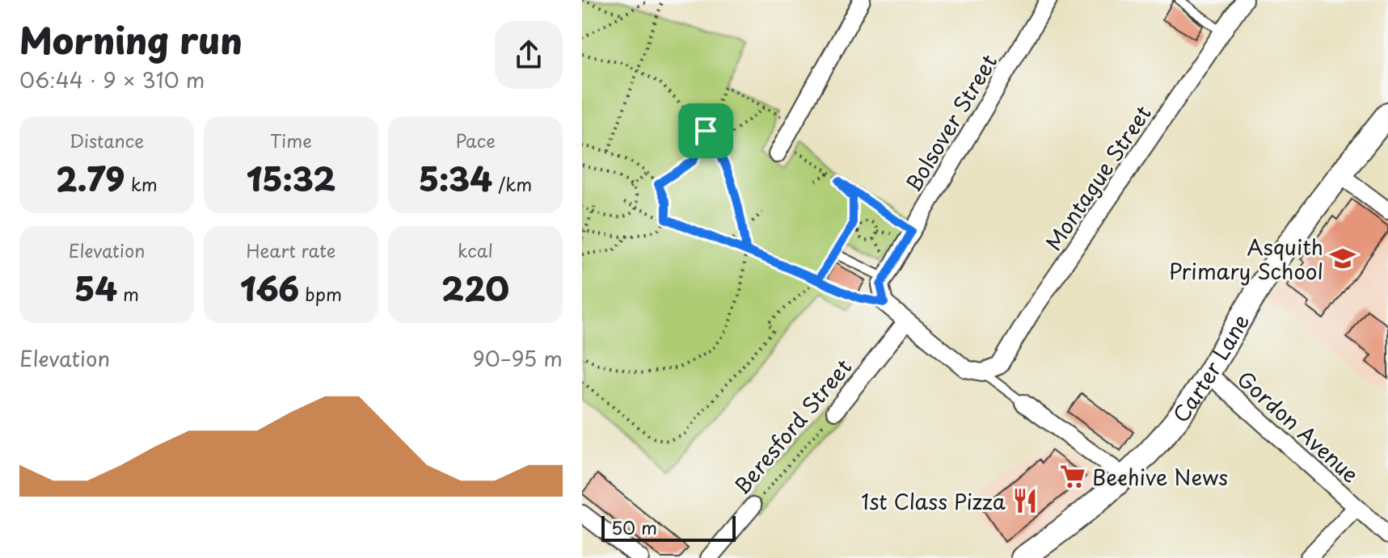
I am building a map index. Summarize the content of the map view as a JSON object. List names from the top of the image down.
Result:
{
  "streets": {
    "main road": ["Carter Lane"],
    "street": [
      "Bolsover Street",
      "Montague Street",
      "Beresford Street",
      "Gordon Avenue"
    ]
  },
  "crossings": [
    ["Carter Lane", "Gordon Avenue"]
  ],
  "places": {
    "school or university": ["Asquith Primary School"],
    "supermarket": ["Beehive News"],
    "restaurant": ["1st Class Pizza"]
  },
  "scale_bar": "50 m",
  "page": {
    "heading": ["Morning run", "06:44 · 9 × 310 m"],
    "stats": [
      ["Distance", "2.79 km"],
      ["Time", "15:32"],
      ["Pace", "5:34 /km"],
      ["Elevation", "54 m"],
      ["Heart rate", "166 bpm"],
      ["kcal", "220"]
    ],
    "chart": ["Elevation", "90–95 m"],
    "scale": "50 m"
  }
}
